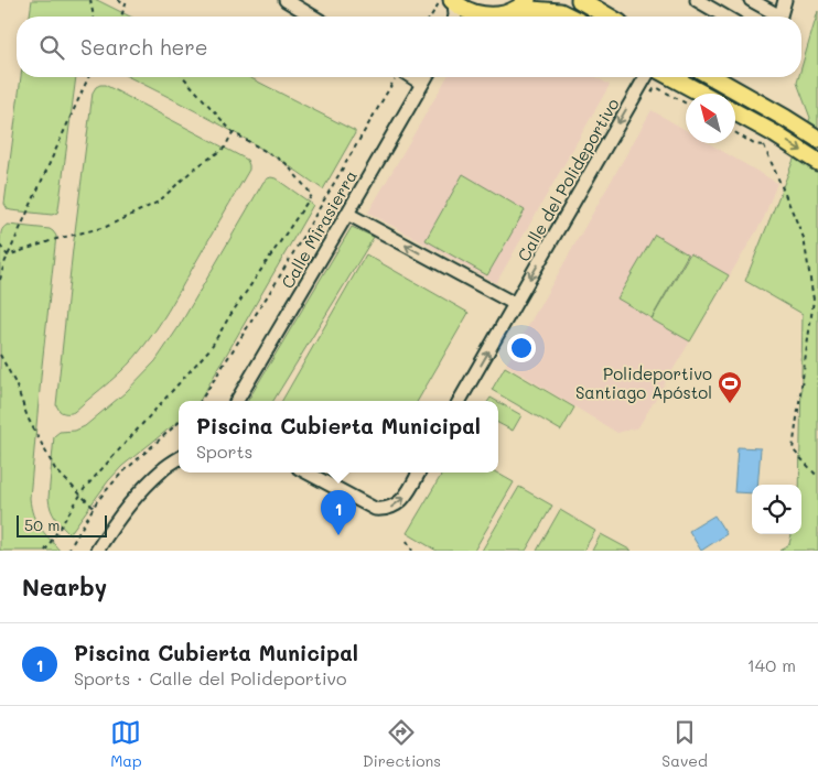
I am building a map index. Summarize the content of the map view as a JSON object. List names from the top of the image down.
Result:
{
  "streets": {
    "street": ["Calle del Polideportivo", "Calle Mirasierra"]
  },
  "places": {
    "sports": ["Polideportivo Santiago Apóstol"]
  },
  "scale_bar": "50 m",
  "north": "top left",
  "page": {
    "search": "Search here",
    "popup": ["Piscina Cubierta Municipal", "Sports"],
    "pins": "1",
    "scale": "50 m",
    "heading": "Nearby",
    "list": [
      {
        "mark": "1",
        "name": "Piscina Cubierta Municipal",
        "note": "Sports · Calle del Polideportivo",
        "value": "140 m"
      }
    ],
    "nav": ["Map", "Directions", "Saved"]
  }
}
